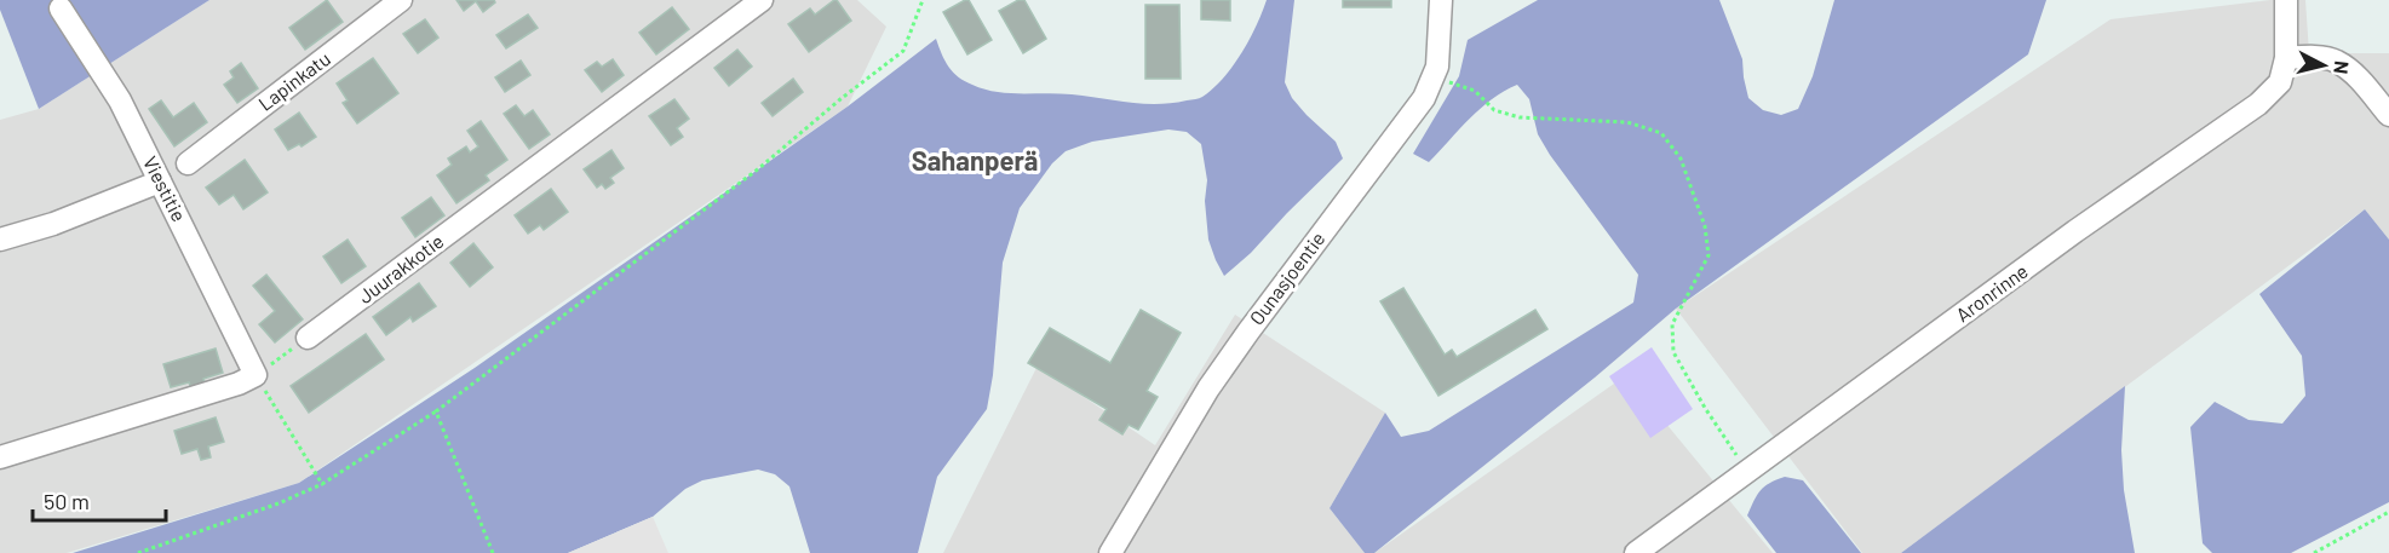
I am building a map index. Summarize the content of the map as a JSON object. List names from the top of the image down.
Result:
{
  "streets": {
    "street": [
      "Lapinkatu",
      "Viestitie",
      "Juurakkotie",
      "Ounasjoentie",
      "Aronrinne"
    ]
  },
  "districts": ["Sahanperä"],
  "scale_bar": "50 m",
  "north": "right"
}
